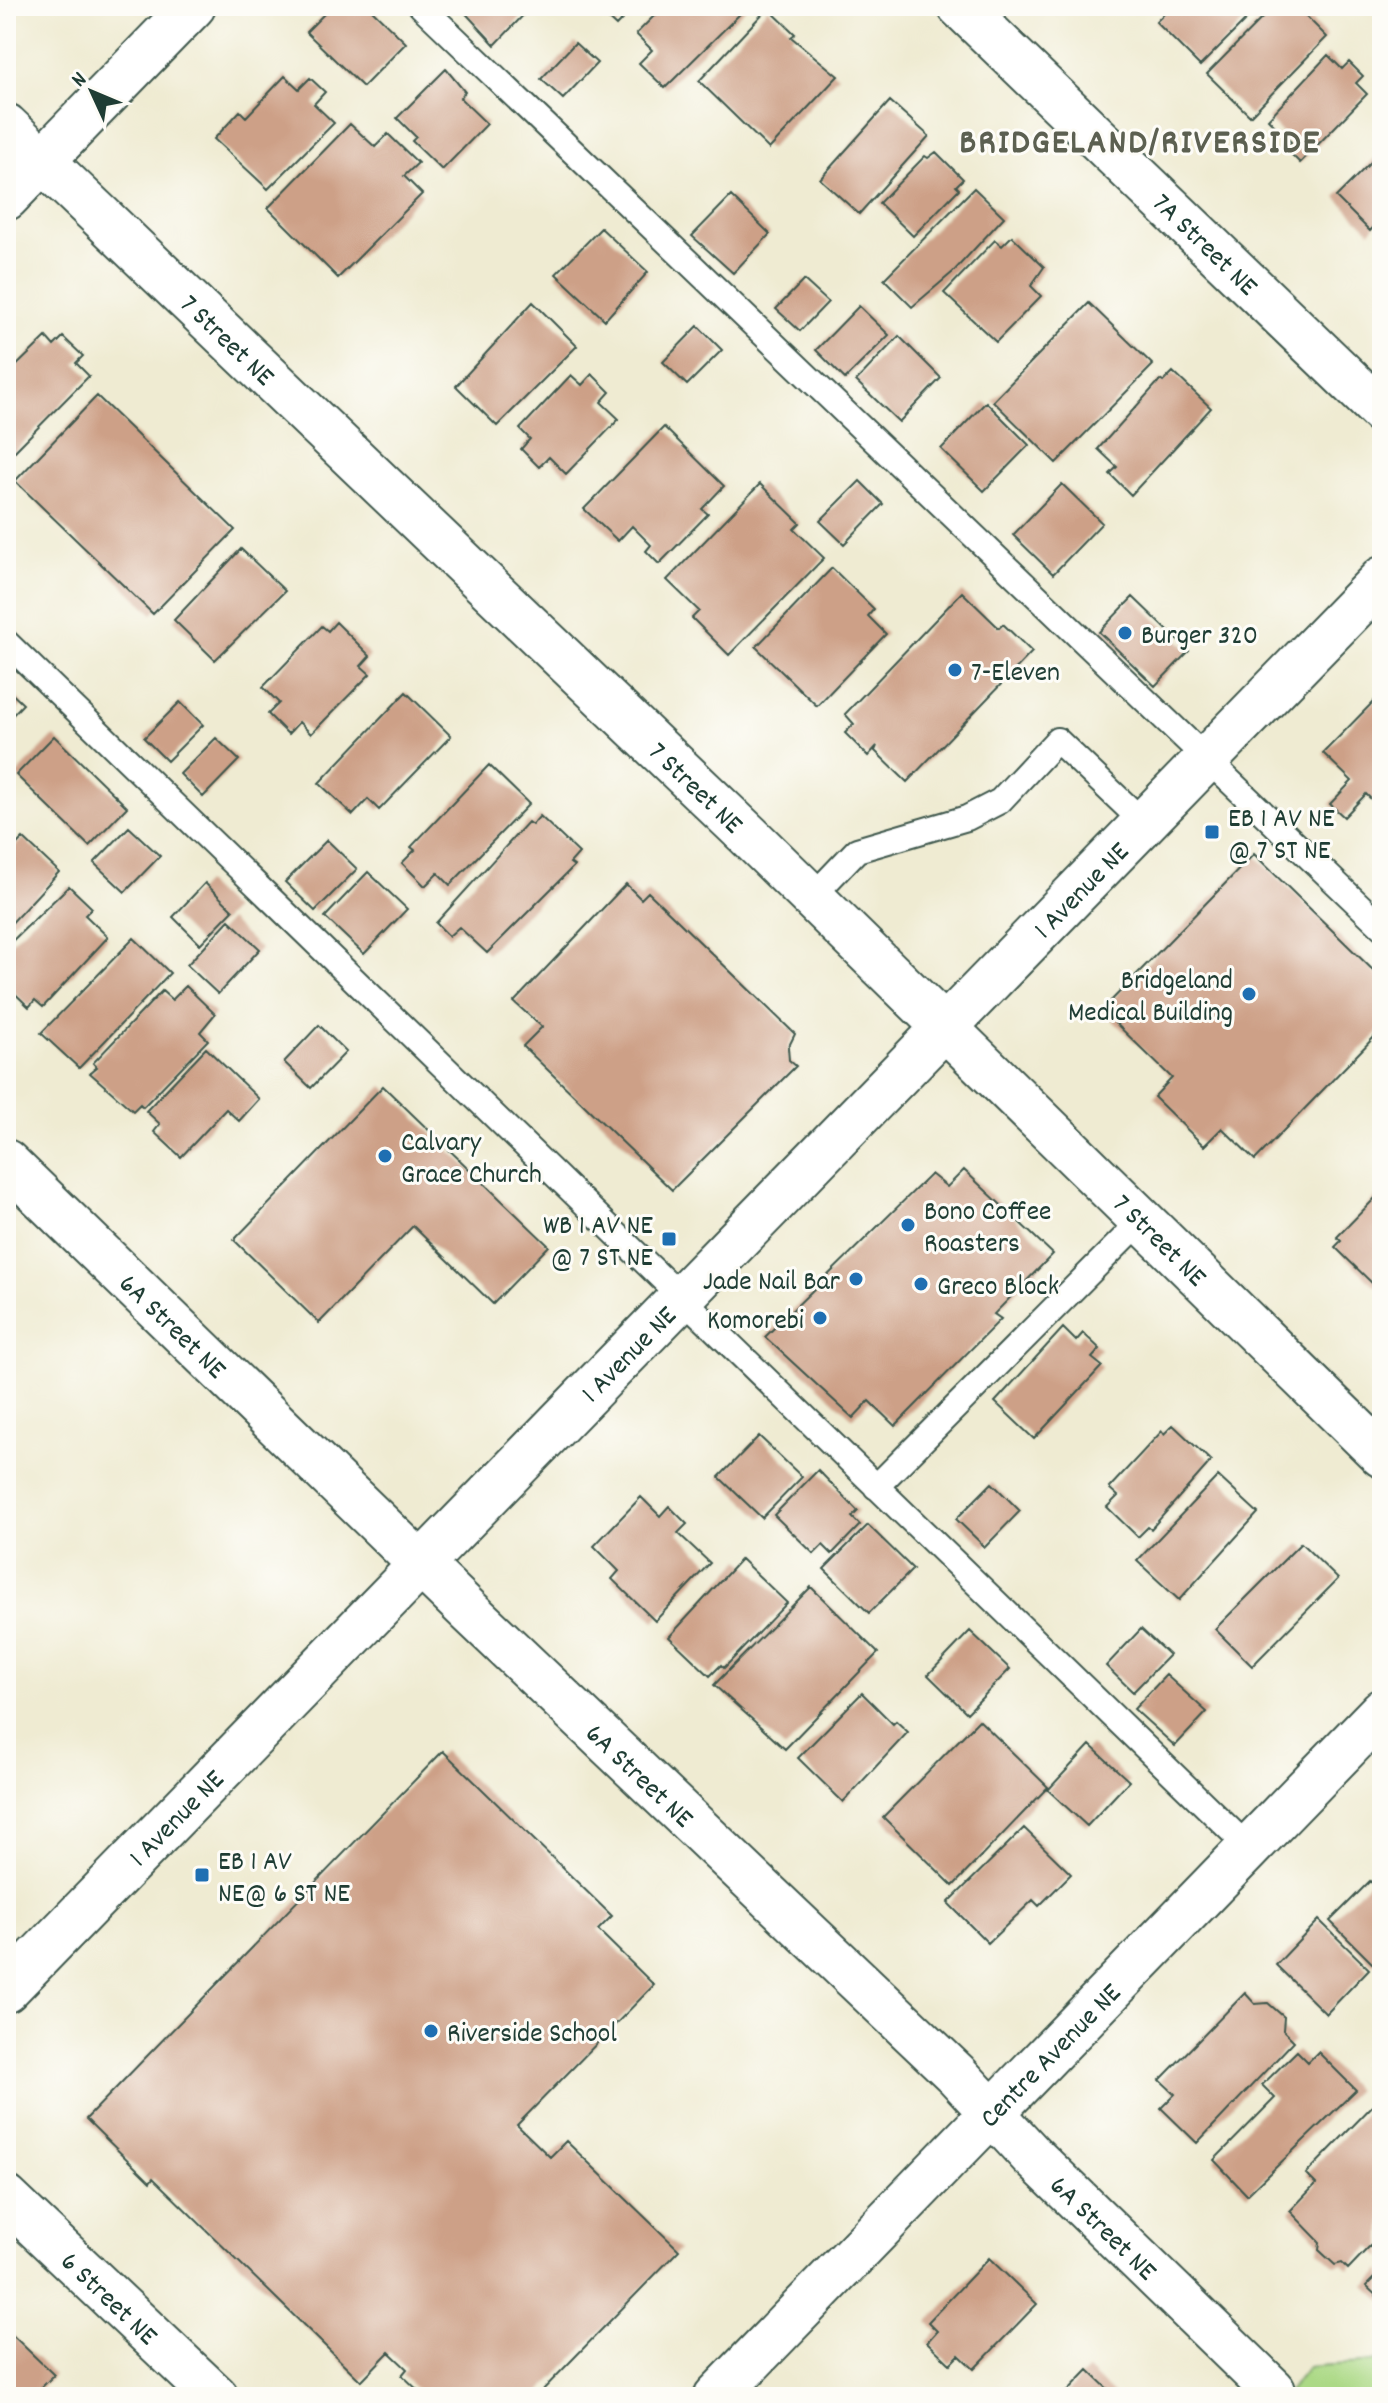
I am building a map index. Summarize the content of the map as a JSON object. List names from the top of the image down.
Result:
{
  "streets": {
    "street": [
      "7A Street NE",
      "7 Street NE",
      "1 Avenue NE",
      "6A Street NE",
      "Centre Avenue NE",
      "6 Street NE"
    ]
  },
  "crossings": [
    ["7 Street NE", "1 Avenue NE"],
    ["1 Avenue NE", "6A Street NE"],
    ["6A Street NE", "Centre Avenue NE"]
  ],
  "districts": ["BRIDGELAND/RIVERSIDE"],
  "places": {
    "other": [
      "Burger 320",
      "7-Eleven",
      "Bridgeland Medical Building",
      "Calvary Grace Church",
      "Bono Coffee Roasters",
      "Jade Nail Bar",
      "Greco Block",
      "Komorebi",
      "Riverside School"
    ],
    "transit": ["EB 1 AV NE @ 7 ST NE", "WB 1 AV NE @ 7 ST NE", "EB 1 AV NE@ 6 ST NE"]
  },
  "north": "top left"
}
